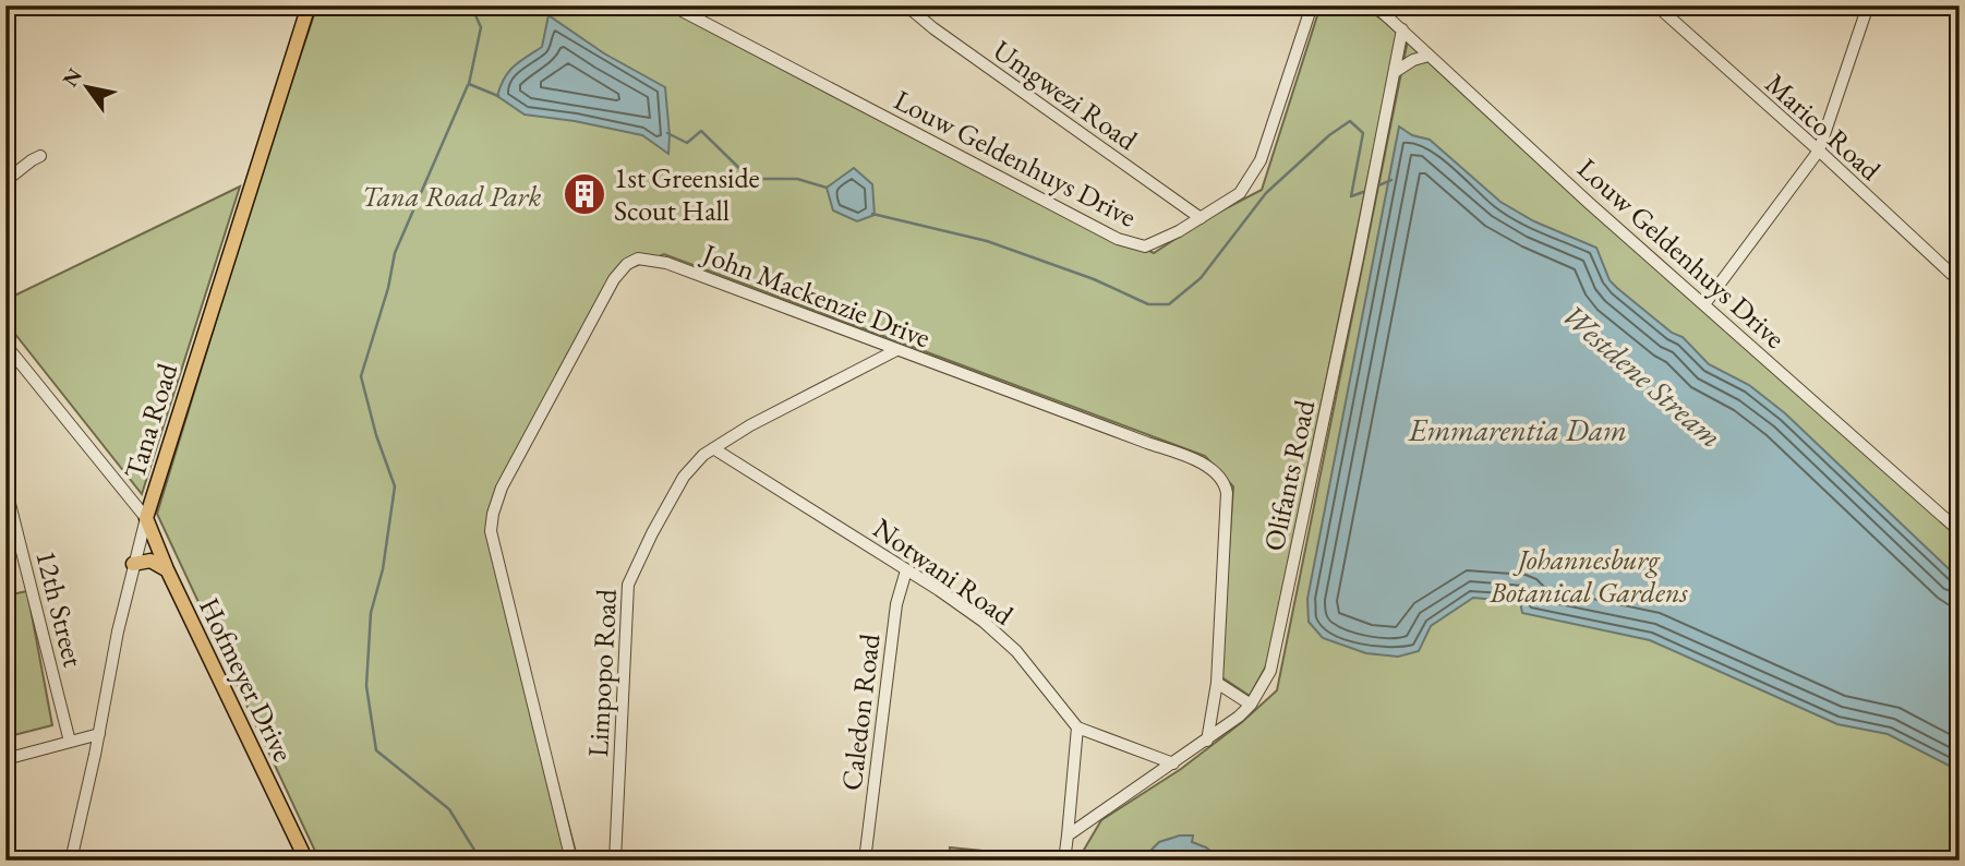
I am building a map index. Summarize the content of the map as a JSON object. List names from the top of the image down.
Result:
{
  "streets": {
    "main road": ["Tana Road", "Hofmeyer Drive"],
    "street": [
      "Umgwezi Road",
      "Marico Road",
      "Louw Geldenhuys Drive",
      "John Mackenzie Drive",
      "Olifants Road",
      "Notwani Road",
      "12th Street",
      "Limpopo Road",
      "Caledon Road"
    ]
  },
  "crossings": [
    ["Umgwezi Road", "Louw Geldenhuys Drive"],
    ["Louw Geldenhuys Drive", "Olifants Road"],
    ["John Mackenzie Drive", "Olifants Road"],
    ["John Mackenzie Drive", "Limpopo Road"],
    ["Tana Road", "Hofmeyer Drive"],
    ["Olifants Road", "Notwani Road"],
    ["Notwani Road", "Limpopo Road"],
    ["Notwani Road", "Caledon Road"]
  ],
  "water": ["Westdene Stream", "Emmarentia Dam"],
  "parks": ["Tana Road Park", "Johannesburg Botanical Gardens"],
  "places": {
    "building": ["1st Greenside Scout Hall"]
  },
  "north": "top left"
}
